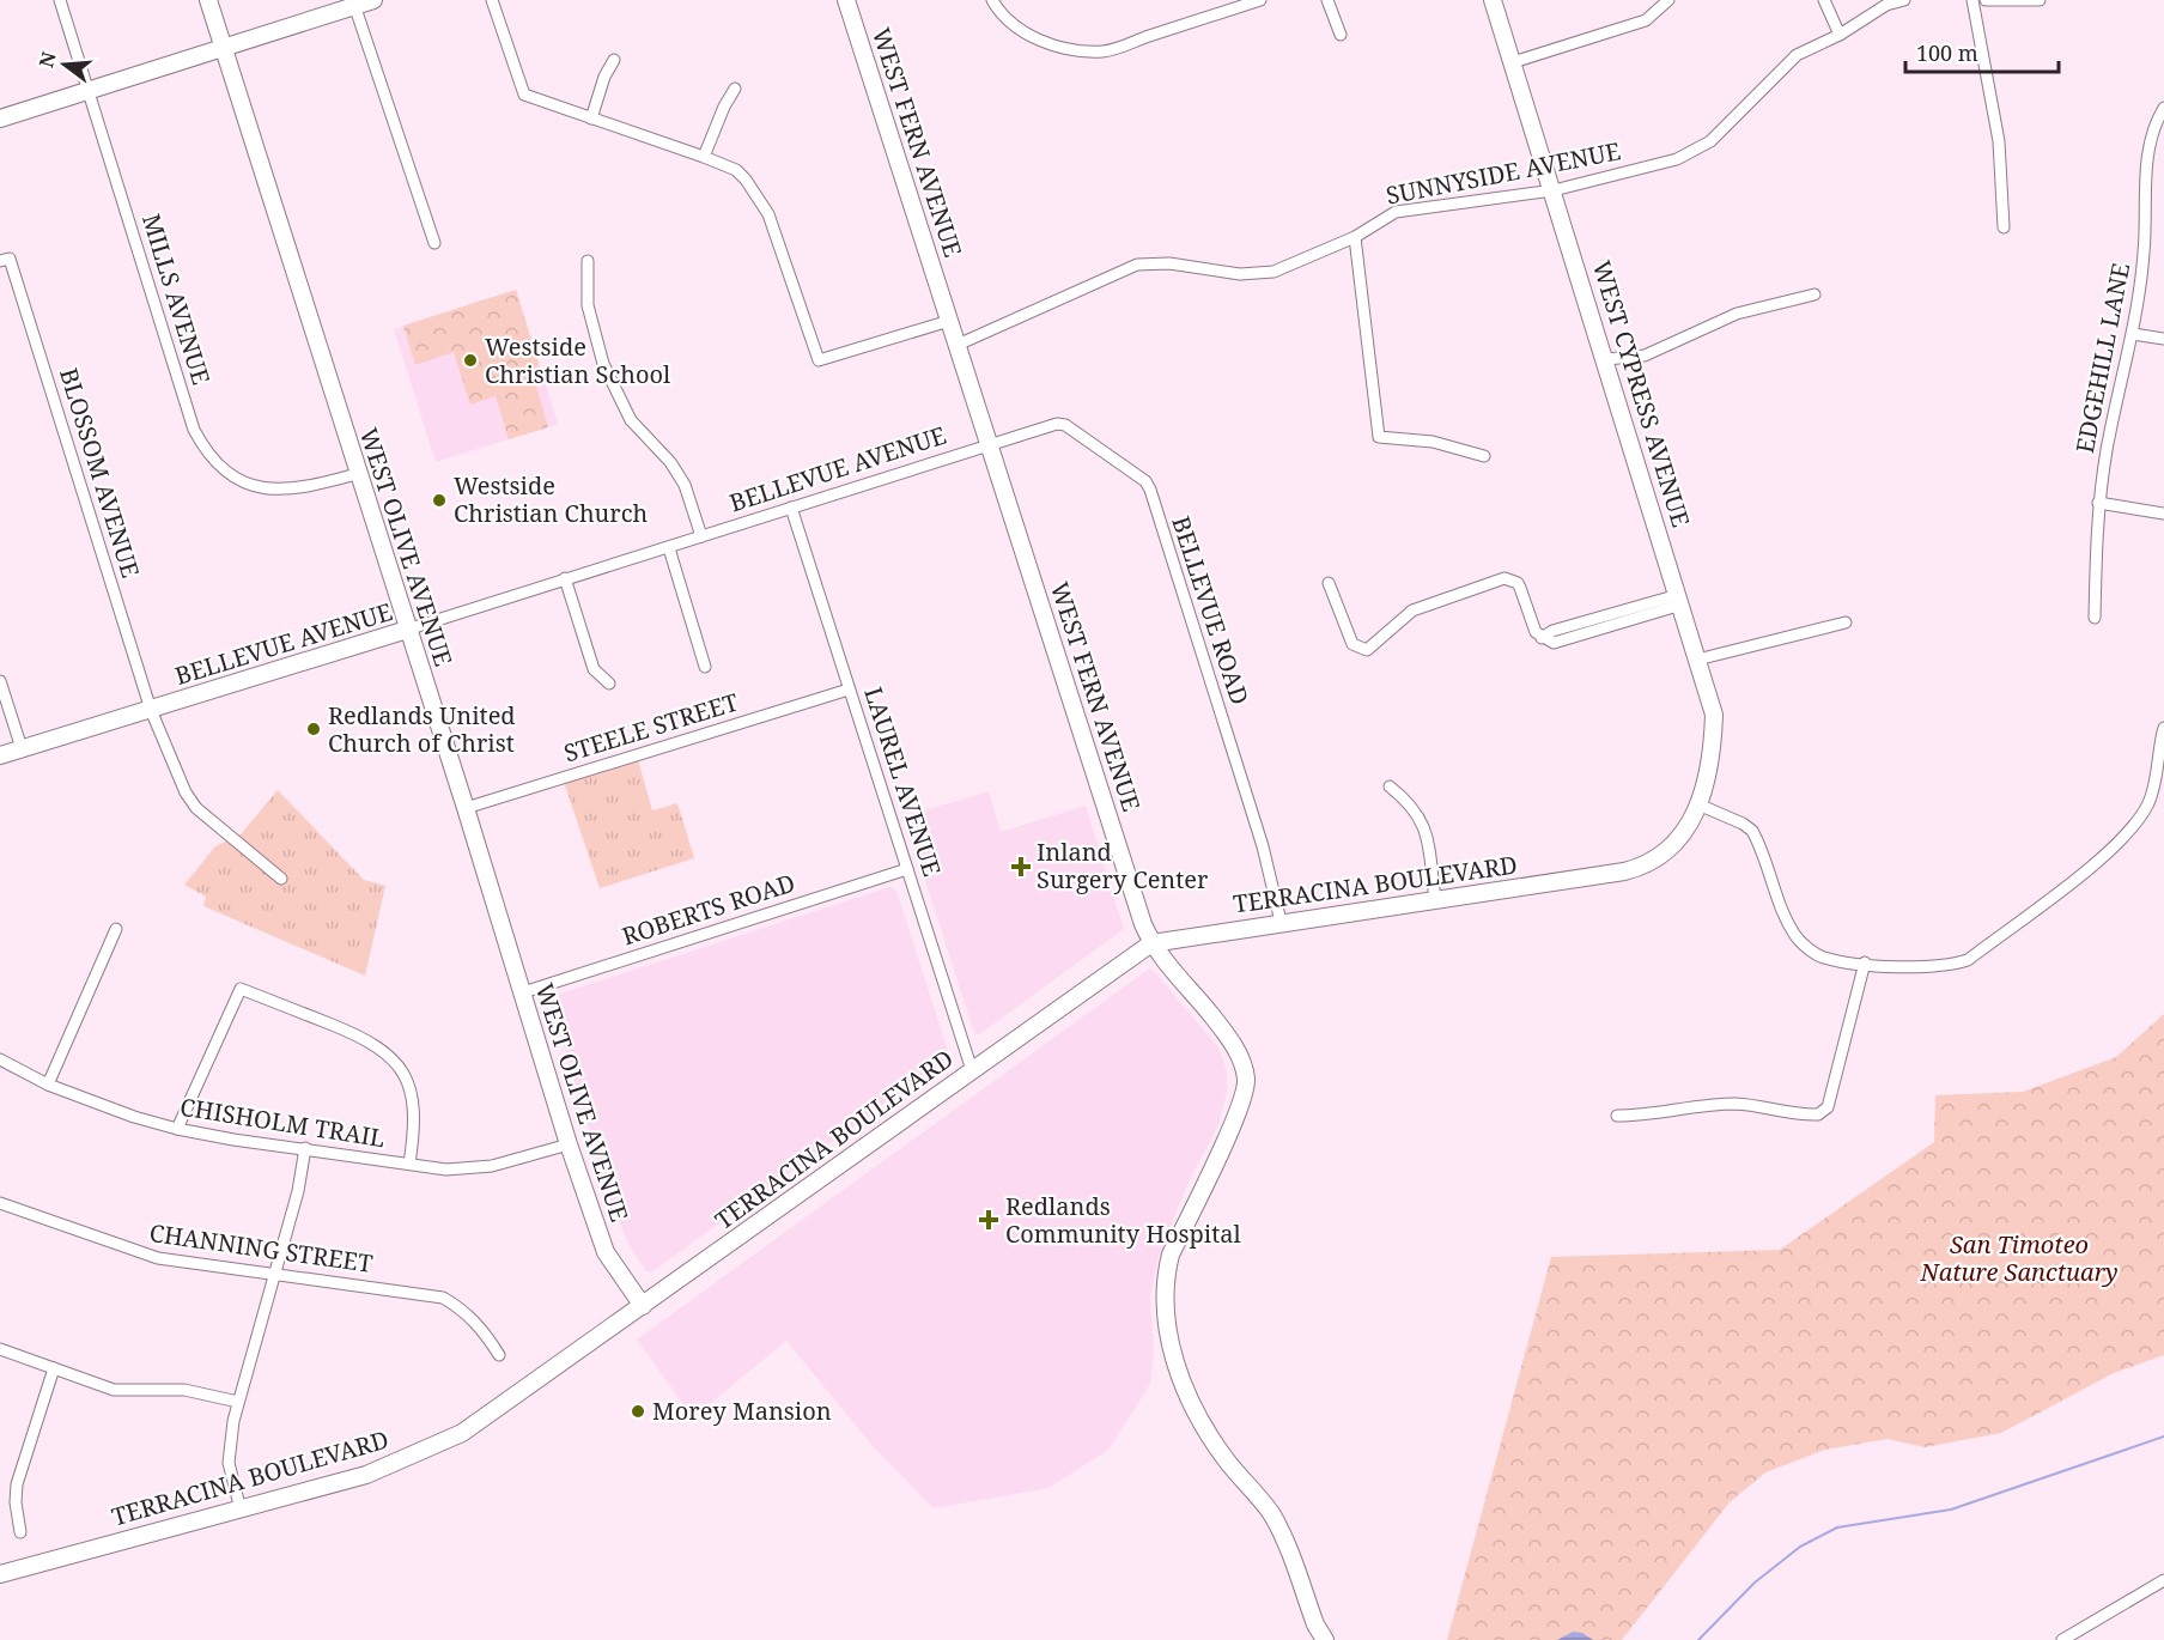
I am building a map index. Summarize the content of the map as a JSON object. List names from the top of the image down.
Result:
{
  "streets": {
    "main road": [
      "WEST FERN AVENUE",
      "WEST CYPRESS AVENUE",
      "BELLEVUE AVENUE",
      "WEST OLIVE AVENUE",
      "TERRACINA BOULEVARD"
    ],
    "street": [
      "SUNNYSIDE AVENUE",
      "MILLS AVENUE",
      "EDGEHILL LANE",
      "BLOSSOM AVENUE",
      "BELLEVUE ROAD",
      "STEELE STREET",
      "LAUREL AVENUE",
      "ROBERTS ROAD",
      "CHISHOLM TRAIL",
      "CHANNING STREET"
    ]
  },
  "crossings": [
    ["WEST FERN AVENUE", "SUNNYSIDE AVENUE"],
    ["WEST FERN AVENUE", "BELLEVUE AVENUE"],
    ["WEST FERN AVENUE", "BELLEVUE ROAD"],
    ["WEST FERN AVENUE", "TERRACINA BOULEVARD"],
    ["SUNNYSIDE AVENUE", "WEST CYPRESS AVENUE"],
    ["MILLS AVENUE", "WEST OLIVE AVENUE"],
    ["WEST CYPRESS AVENUE", "TERRACINA BOULEVARD"],
    ["BELLEVUE AVENUE", "BLOSSOM AVENUE"],
    ["BELLEVUE AVENUE", "WEST OLIVE AVENUE"],
    ["BELLEVUE AVENUE", "BELLEVUE ROAD"],
    ["BELLEVUE AVENUE", "LAUREL AVENUE"],
    ["WEST OLIVE AVENUE", "STEELE STREET"],
    ["WEST OLIVE AVENUE", "TERRACINA BOULEVARD"],
    ["WEST OLIVE AVENUE", "ROBERTS ROAD"],
    ["WEST OLIVE AVENUE", "CHISHOLM TRAIL"],
    ["BELLEVUE ROAD", "TERRACINA BOULEVARD"],
    ["STEELE STREET", "LAUREL AVENUE"],
    ["LAUREL AVENUE", "TERRACINA BOULEVARD"],
    ["LAUREL AVENUE", "ROBERTS ROAD"]
  ],
  "parks": ["San Timoteo Nature Sanctuary"],
  "places": {
    "other": [
      "Westside Christian School",
      "Westside Christian Church",
      "Redlands United Church of Christ",
      "Morey Mansion"
    ],
    "health": ["Inland Surgery Center", "Redlands Community Hospital"]
  },
  "scale_bar": "100 m",
  "north": "left"
}
